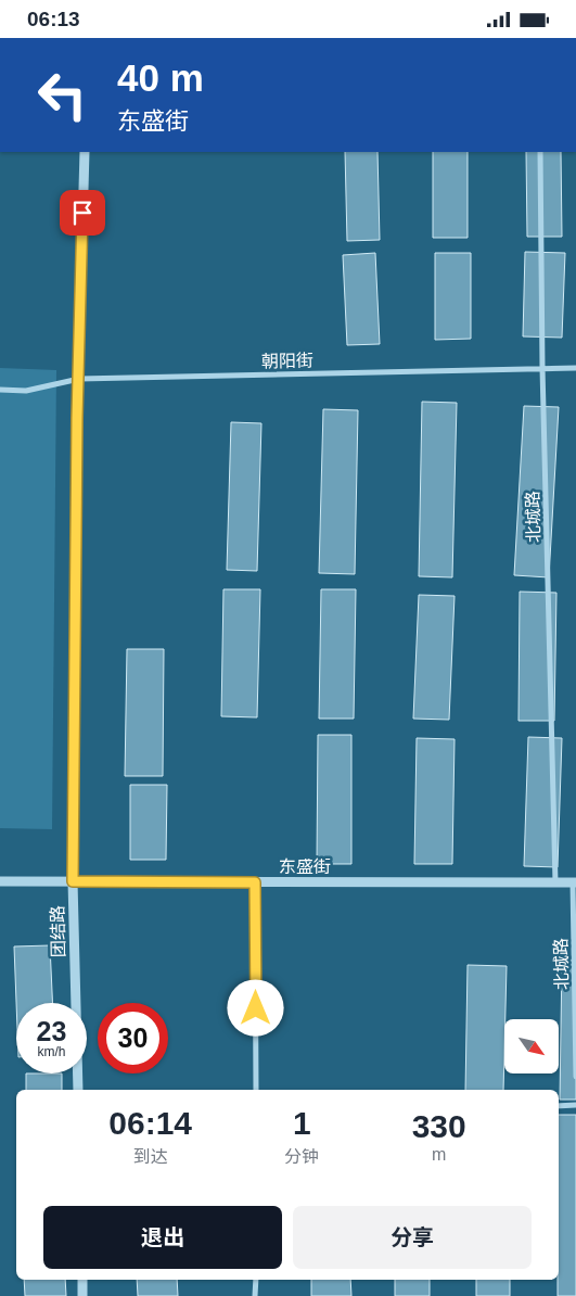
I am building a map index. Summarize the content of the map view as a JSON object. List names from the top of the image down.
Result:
{
  "streets": {
    "street": [
      "朝阳街",
      "北城路",
      "东盛街",
      "团结路"
    ]
  },
  "crossings": [
    ["朝阳街", "北城路"],
    ["朝阳街", "团结路"],
    ["北城路", "东盛街"],
    ["东盛街", "团结路"]
  ],
  "north": "bottom right",
  "page": {
    "status": "06:13",
    "turn": ["40 m", "东盛街"],
    "speed": "23 km/h",
    "limit": "30",
    "eta": [
      "06:14",
      "到达",
      "1",
      "分钟",
      "330",
      "m"
    ],
    "buttons": ["退出", "分享"]
  }
}
